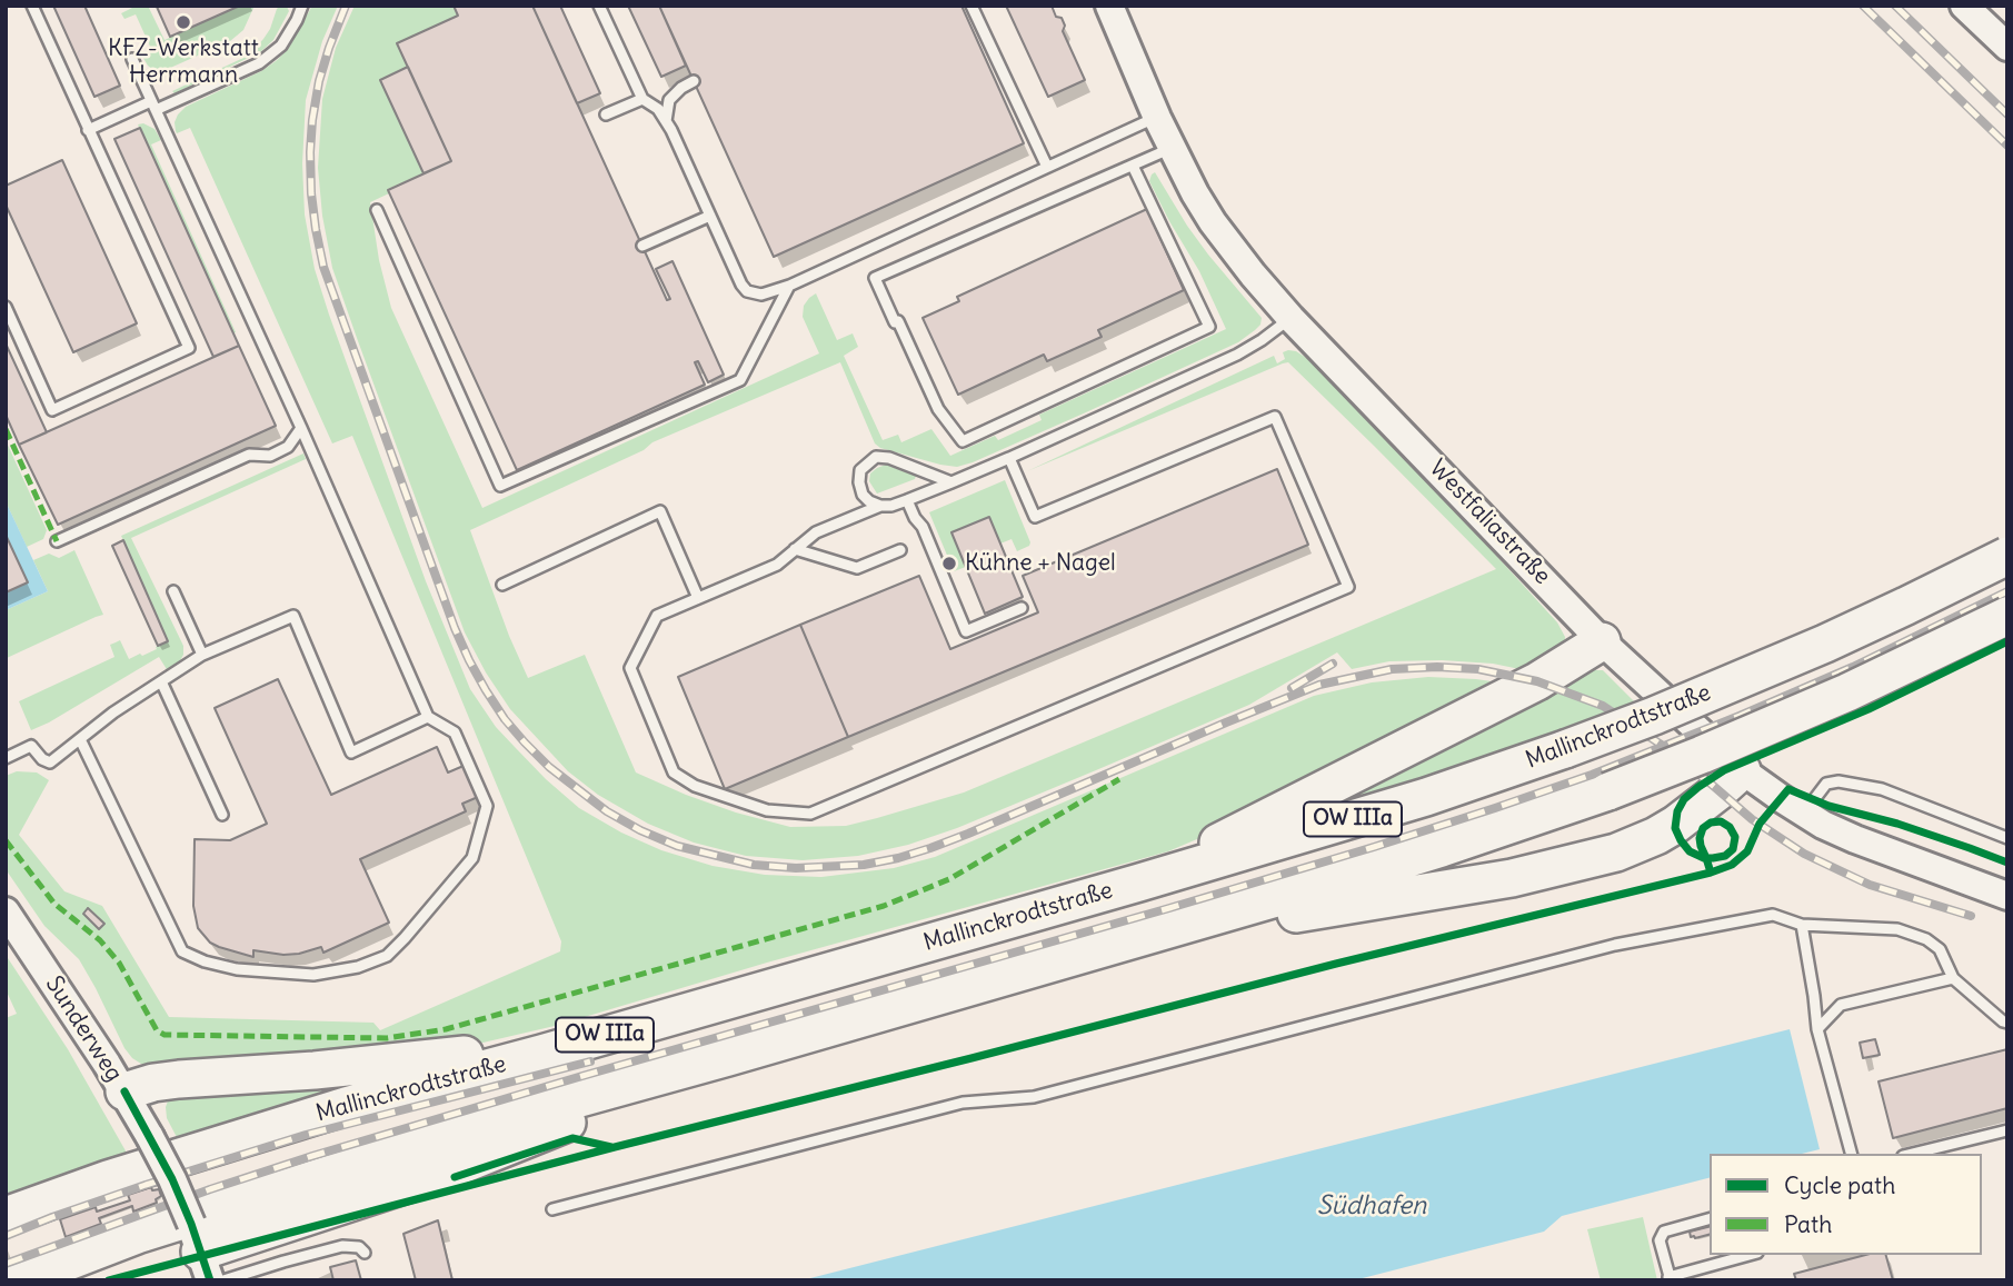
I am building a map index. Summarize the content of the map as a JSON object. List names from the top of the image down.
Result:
{
  "streets": {
    "highway": ["Mallinckrodtstraße", "OW IIIa"],
    "street": ["Westfaliastraße", "Sunderweg"]
  },
  "water": ["Südhafen"],
  "places": ["KFZ-Werkstatt Herrmann", "Kühne + Nagel"],
  "legend": ["Cycle path", "Path"]
}
